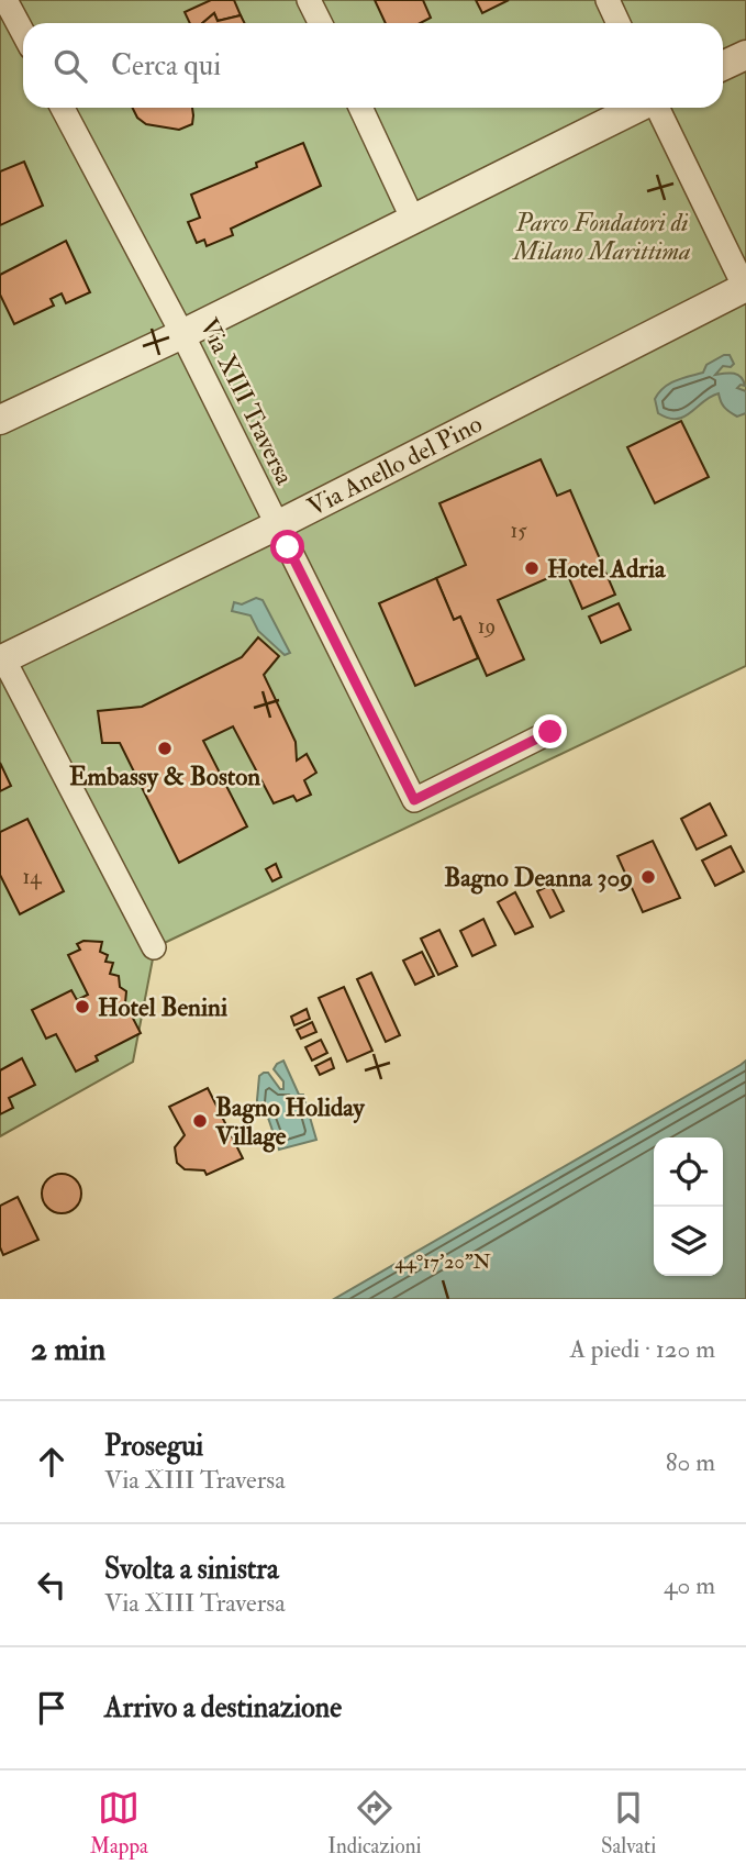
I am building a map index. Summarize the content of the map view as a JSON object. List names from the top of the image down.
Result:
{
  "streets": {
    "street": ["Via XIII Traversa", "Via Anello del Pino"]
  },
  "crossings": [
    ["Via XIII Traversa", "Via Anello del Pino"]
  ],
  "parks": ["Parco Fondatori di Milano Marittima"],
  "places": [
    "Hotel Adria",
    "Embassy & Boston",
    "Bagno Deanna 309",
    "Hotel Benini",
    "Bagno Holiday Village"
  ],
  "house_numbers": ["15", "19", "14"],
  "page": {
    "search": "Cerca qui",
    "heading": ["2 min", "A piedi · 120 m"],
    "list": [
      ["Prosegui", "Via XIII Traversa", "80 m"],
      ["Svolta a sinistra", "Via XIII Traversa", "40 m"],
      "Arrivo a destinazione"
    ],
    "nav": ["Mappa", "Indicazioni", "Salvati"]
  },
  "coordinates": ["44°17'20\"N"]
}
